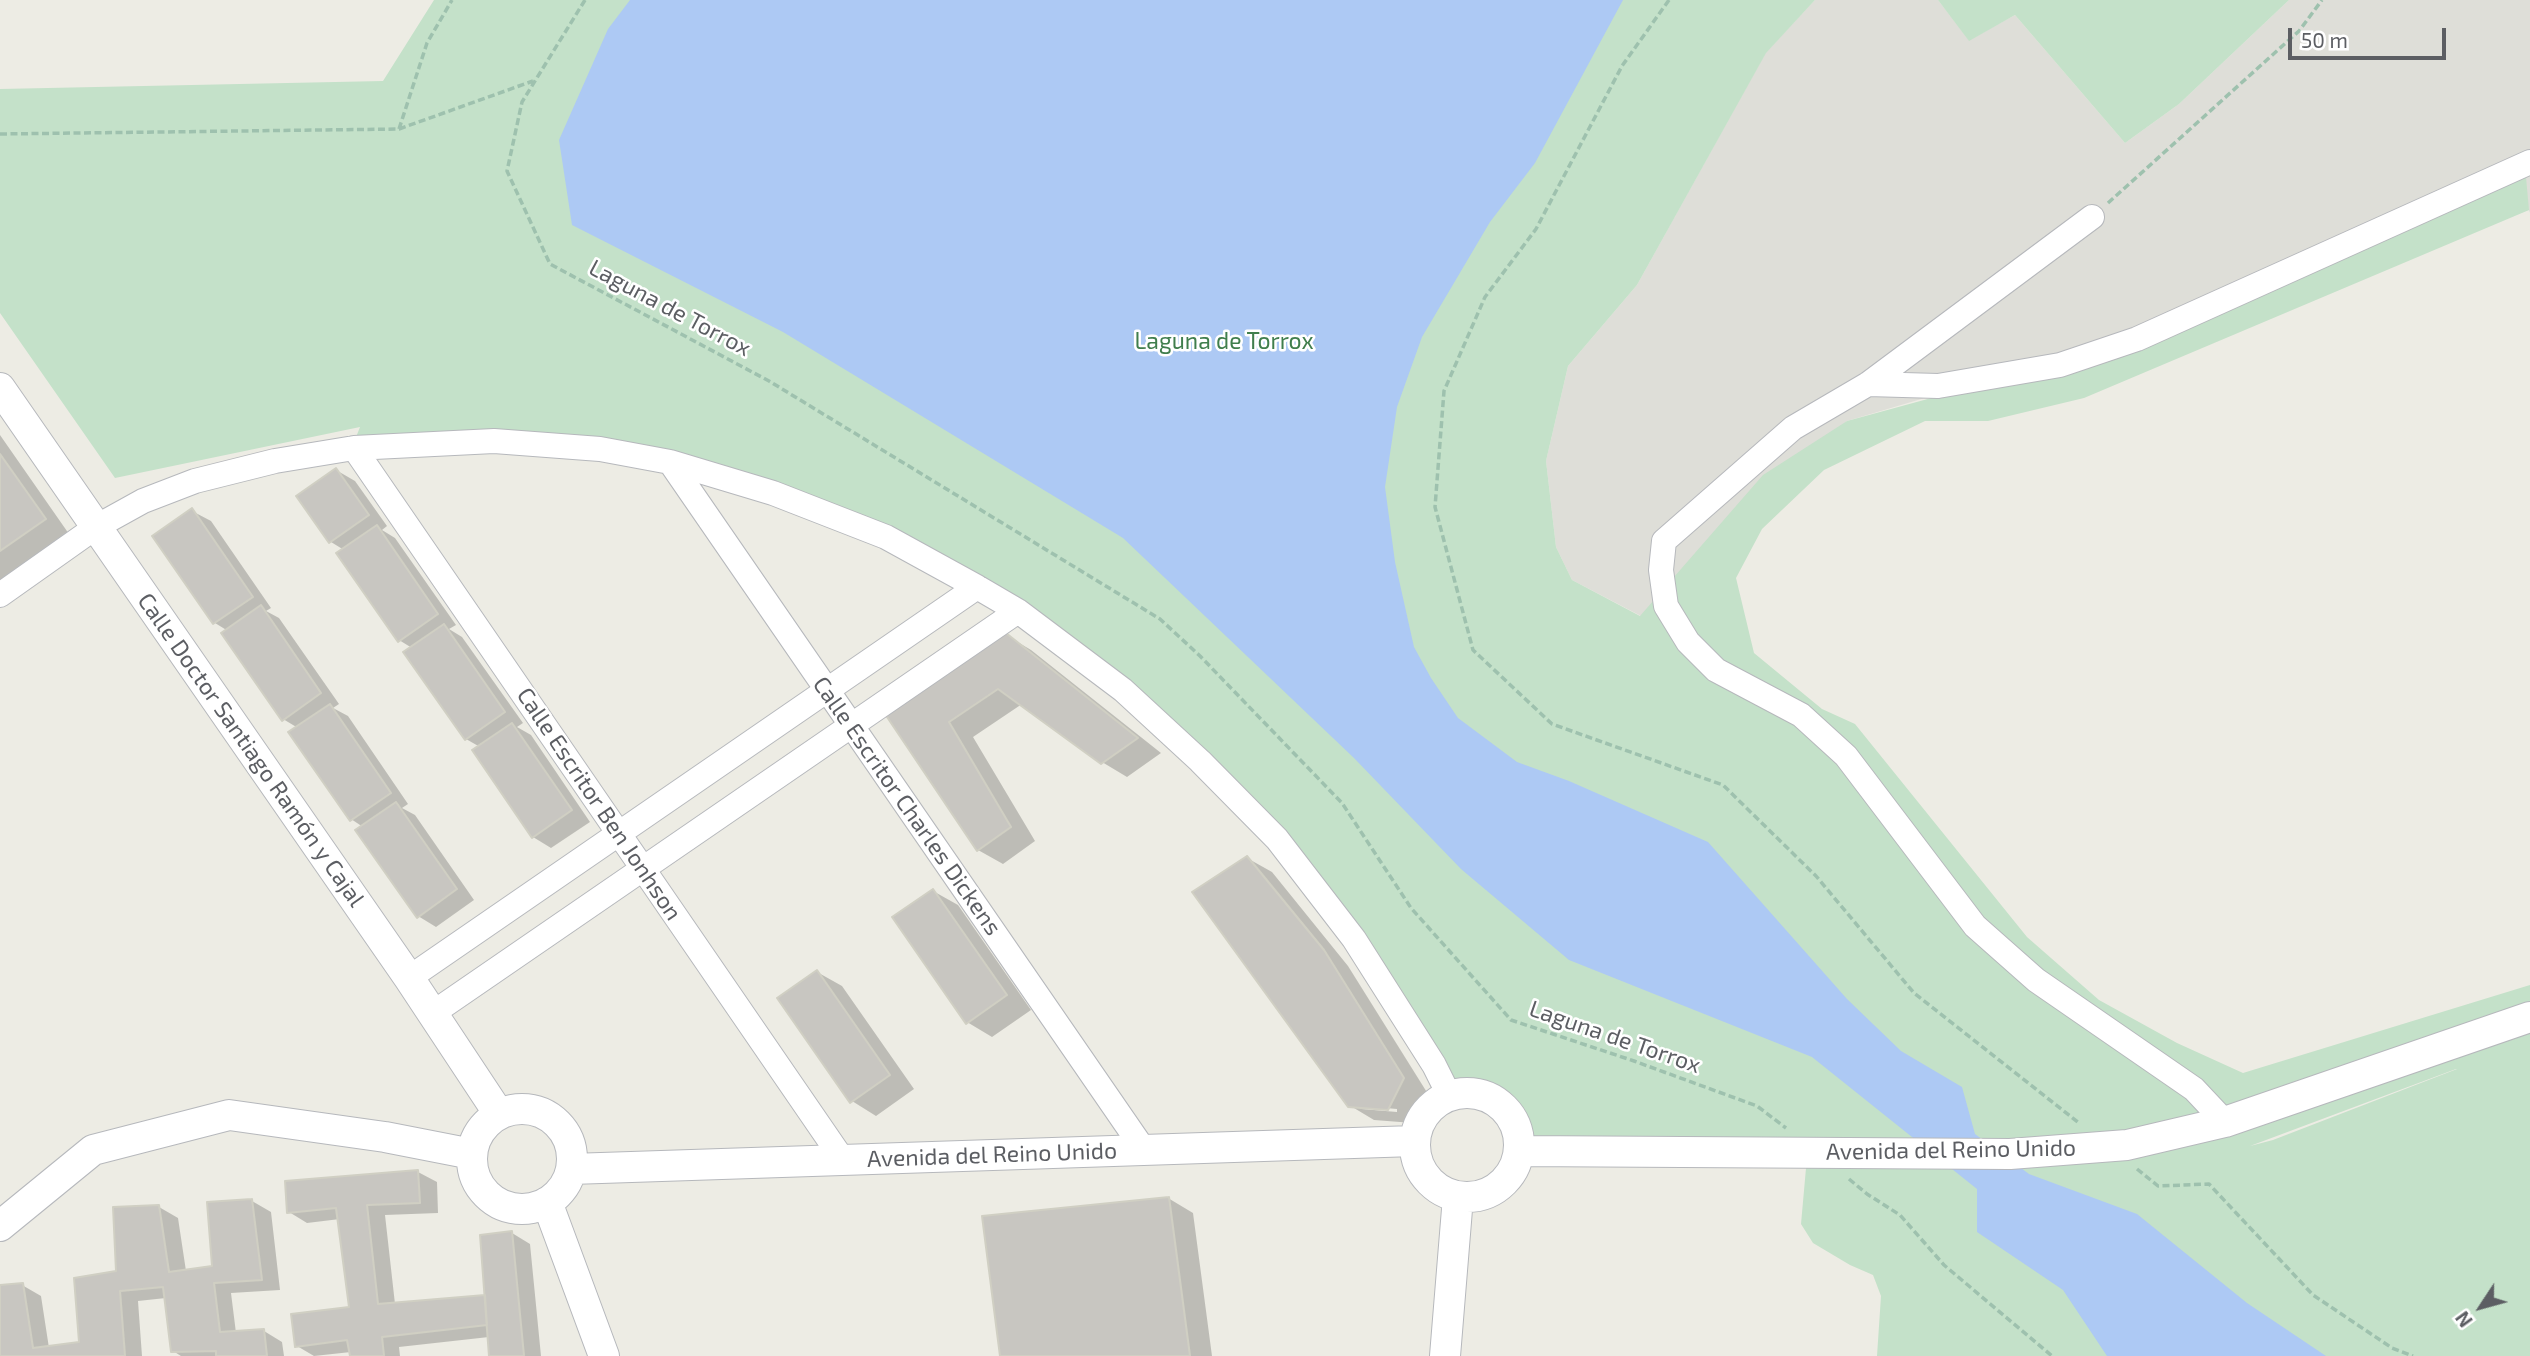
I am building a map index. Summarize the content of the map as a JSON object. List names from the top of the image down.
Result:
{
  "streets": {
    "street": [
      "Calle Doctor Santiago Ramón y Cajal",
      "Calle Escritor Ben Jonhson",
      "Calle Escritor Charles Dickens",
      "Avenida del Reino Unido"
    ],
    "path": ["Laguna de Torrox"]
  },
  "crossings": [
    ["Calle Doctor Santiago Ramón y Cajal", "Avenida del Reino Unido"],
    ["Calle Escritor Ben Jonhson", "Avenida del Reino Unido"],
    ["Calle Escritor Charles Dickens", "Avenida del Reino Unido"]
  ],
  "parks": ["Laguna de Torrox"],
  "scale_bar": "50 m",
  "north": "bottom left"
}
